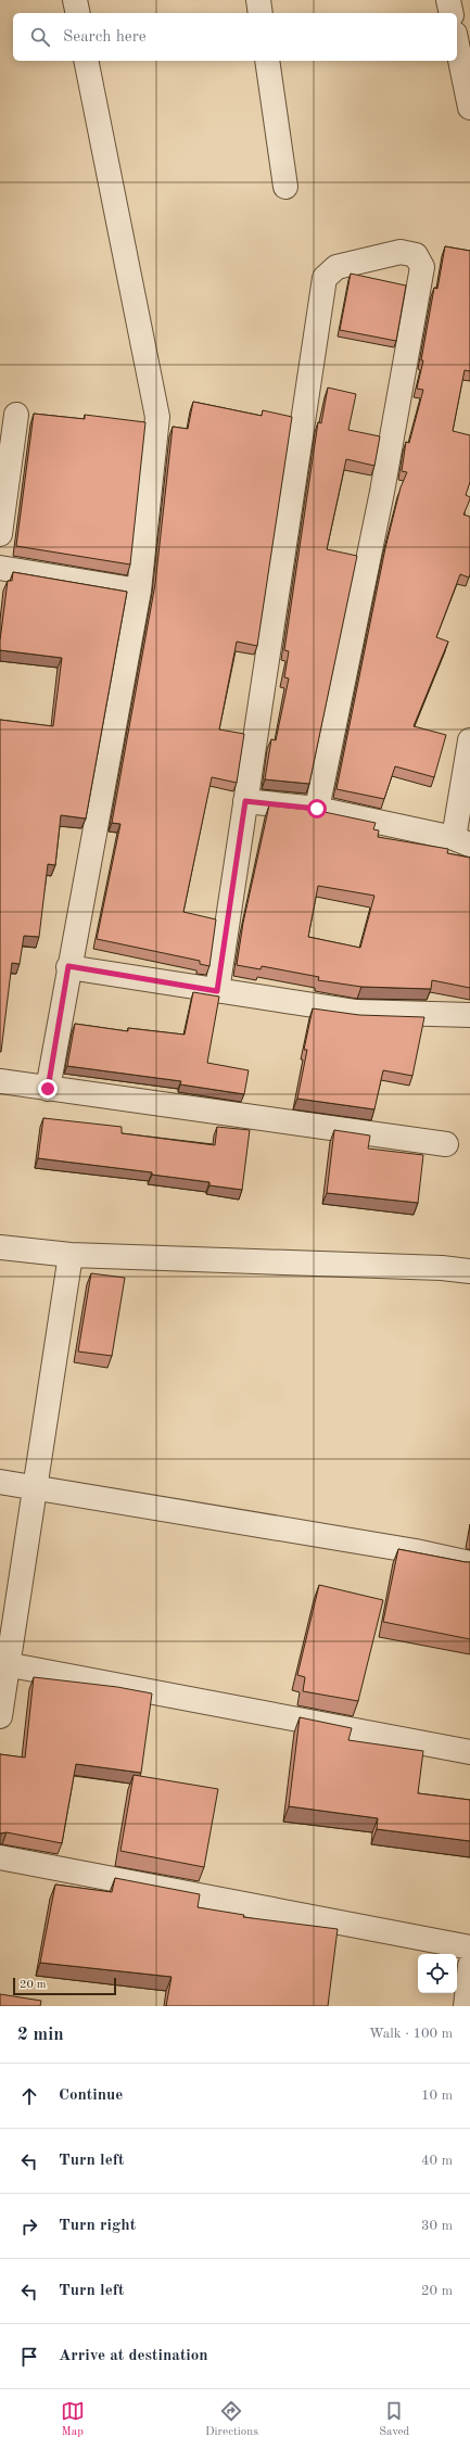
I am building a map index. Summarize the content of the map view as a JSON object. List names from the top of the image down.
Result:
{
  "scale_bar": "20 m",
  "page": {
    "search": "Search here",
    "scale": "20 m",
    "heading": ["2 min", "Walk · 100 m"],
    "list": [
      ["Continue", "10 m"],
      ["Turn left", "40 m"],
      ["Turn right", "30 m"],
      ["Turn left", "20 m"],
      "Arrive at destination"
    ],
    "nav": ["Map", "Directions", "Saved"]
  }
}
